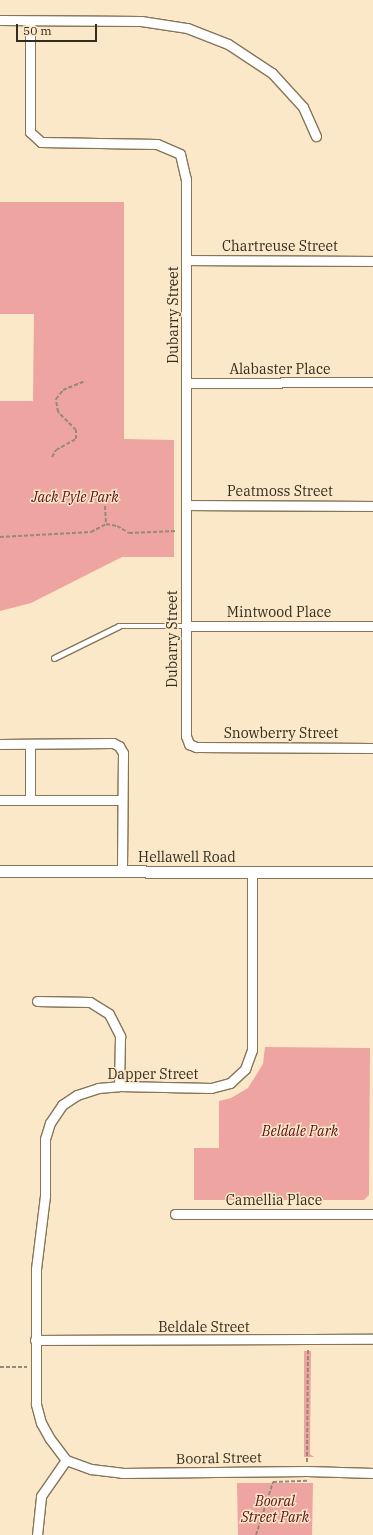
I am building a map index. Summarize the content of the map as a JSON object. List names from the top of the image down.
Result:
{
  "streets": {
    "street": [
      "Chartreuse Street",
      "Dubarry Street",
      "Alabaster Place",
      "Peatmoss Street",
      "Mintwood Place",
      "Snowberry Street",
      "Hellawell Road",
      "Dapper Street",
      "Camellia Place",
      "Beldale Street",
      "Booral Street"
    ]
  },
  "crossings": [
    ["Chartreuse Street", "Dubarry Street"],
    ["Dubarry Street", "Alabaster Place"],
    ["Dubarry Street", "Peatmoss Street"],
    ["Dubarry Street", "Mintwood Place"],
    ["Dubarry Street", "Snowberry Street"],
    ["Hellawell Road", "Dapper Street"],
    ["Dapper Street", "Beldale Street"],
    ["Dapper Street", "Booral Street"]
  ],
  "parks": ["Jack Pyle Park", "Beldale Park", "Booral Street Park"],
  "scale_bar": "50 m"
}
